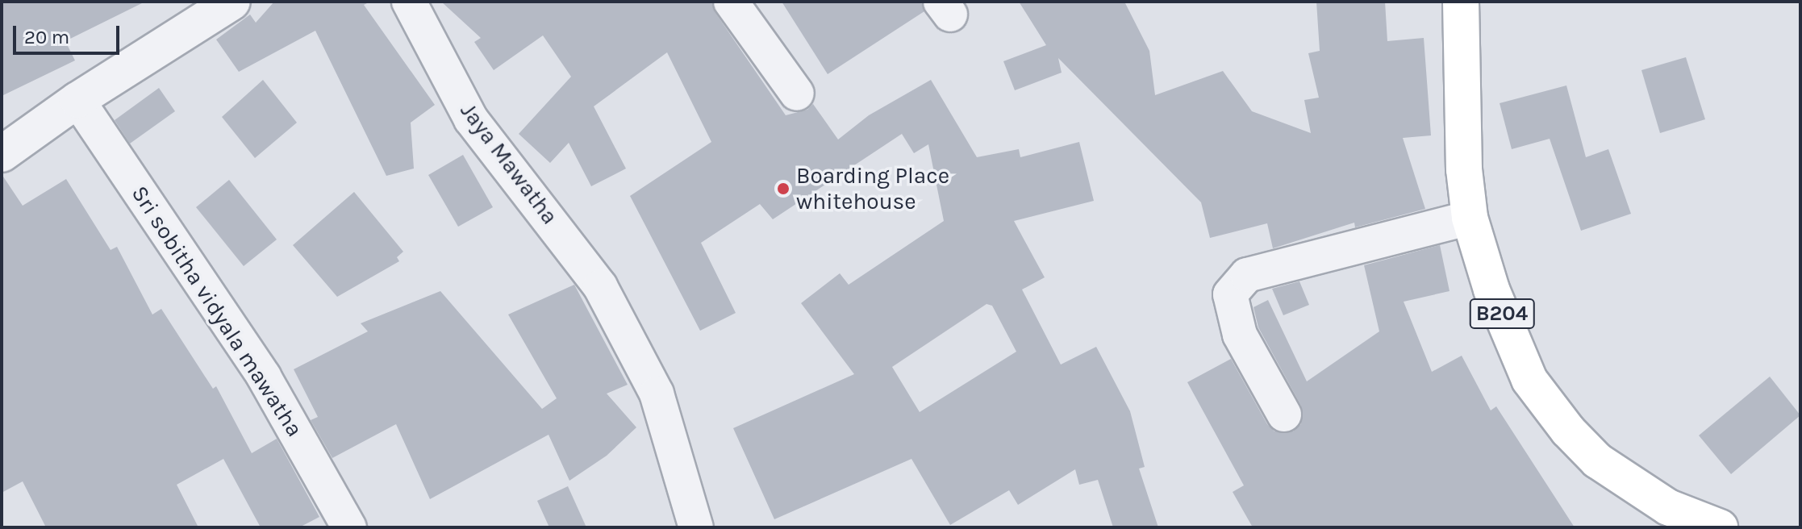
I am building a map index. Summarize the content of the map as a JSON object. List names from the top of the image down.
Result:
{
  "streets": {
    "main road": ["B204"],
    "street": ["Jaya Mawatha", "Sri sobitha vidyala mawatha"]
  },
  "places": ["Boarding Place whitehouse"],
  "scale_bar": "20 m"
}
